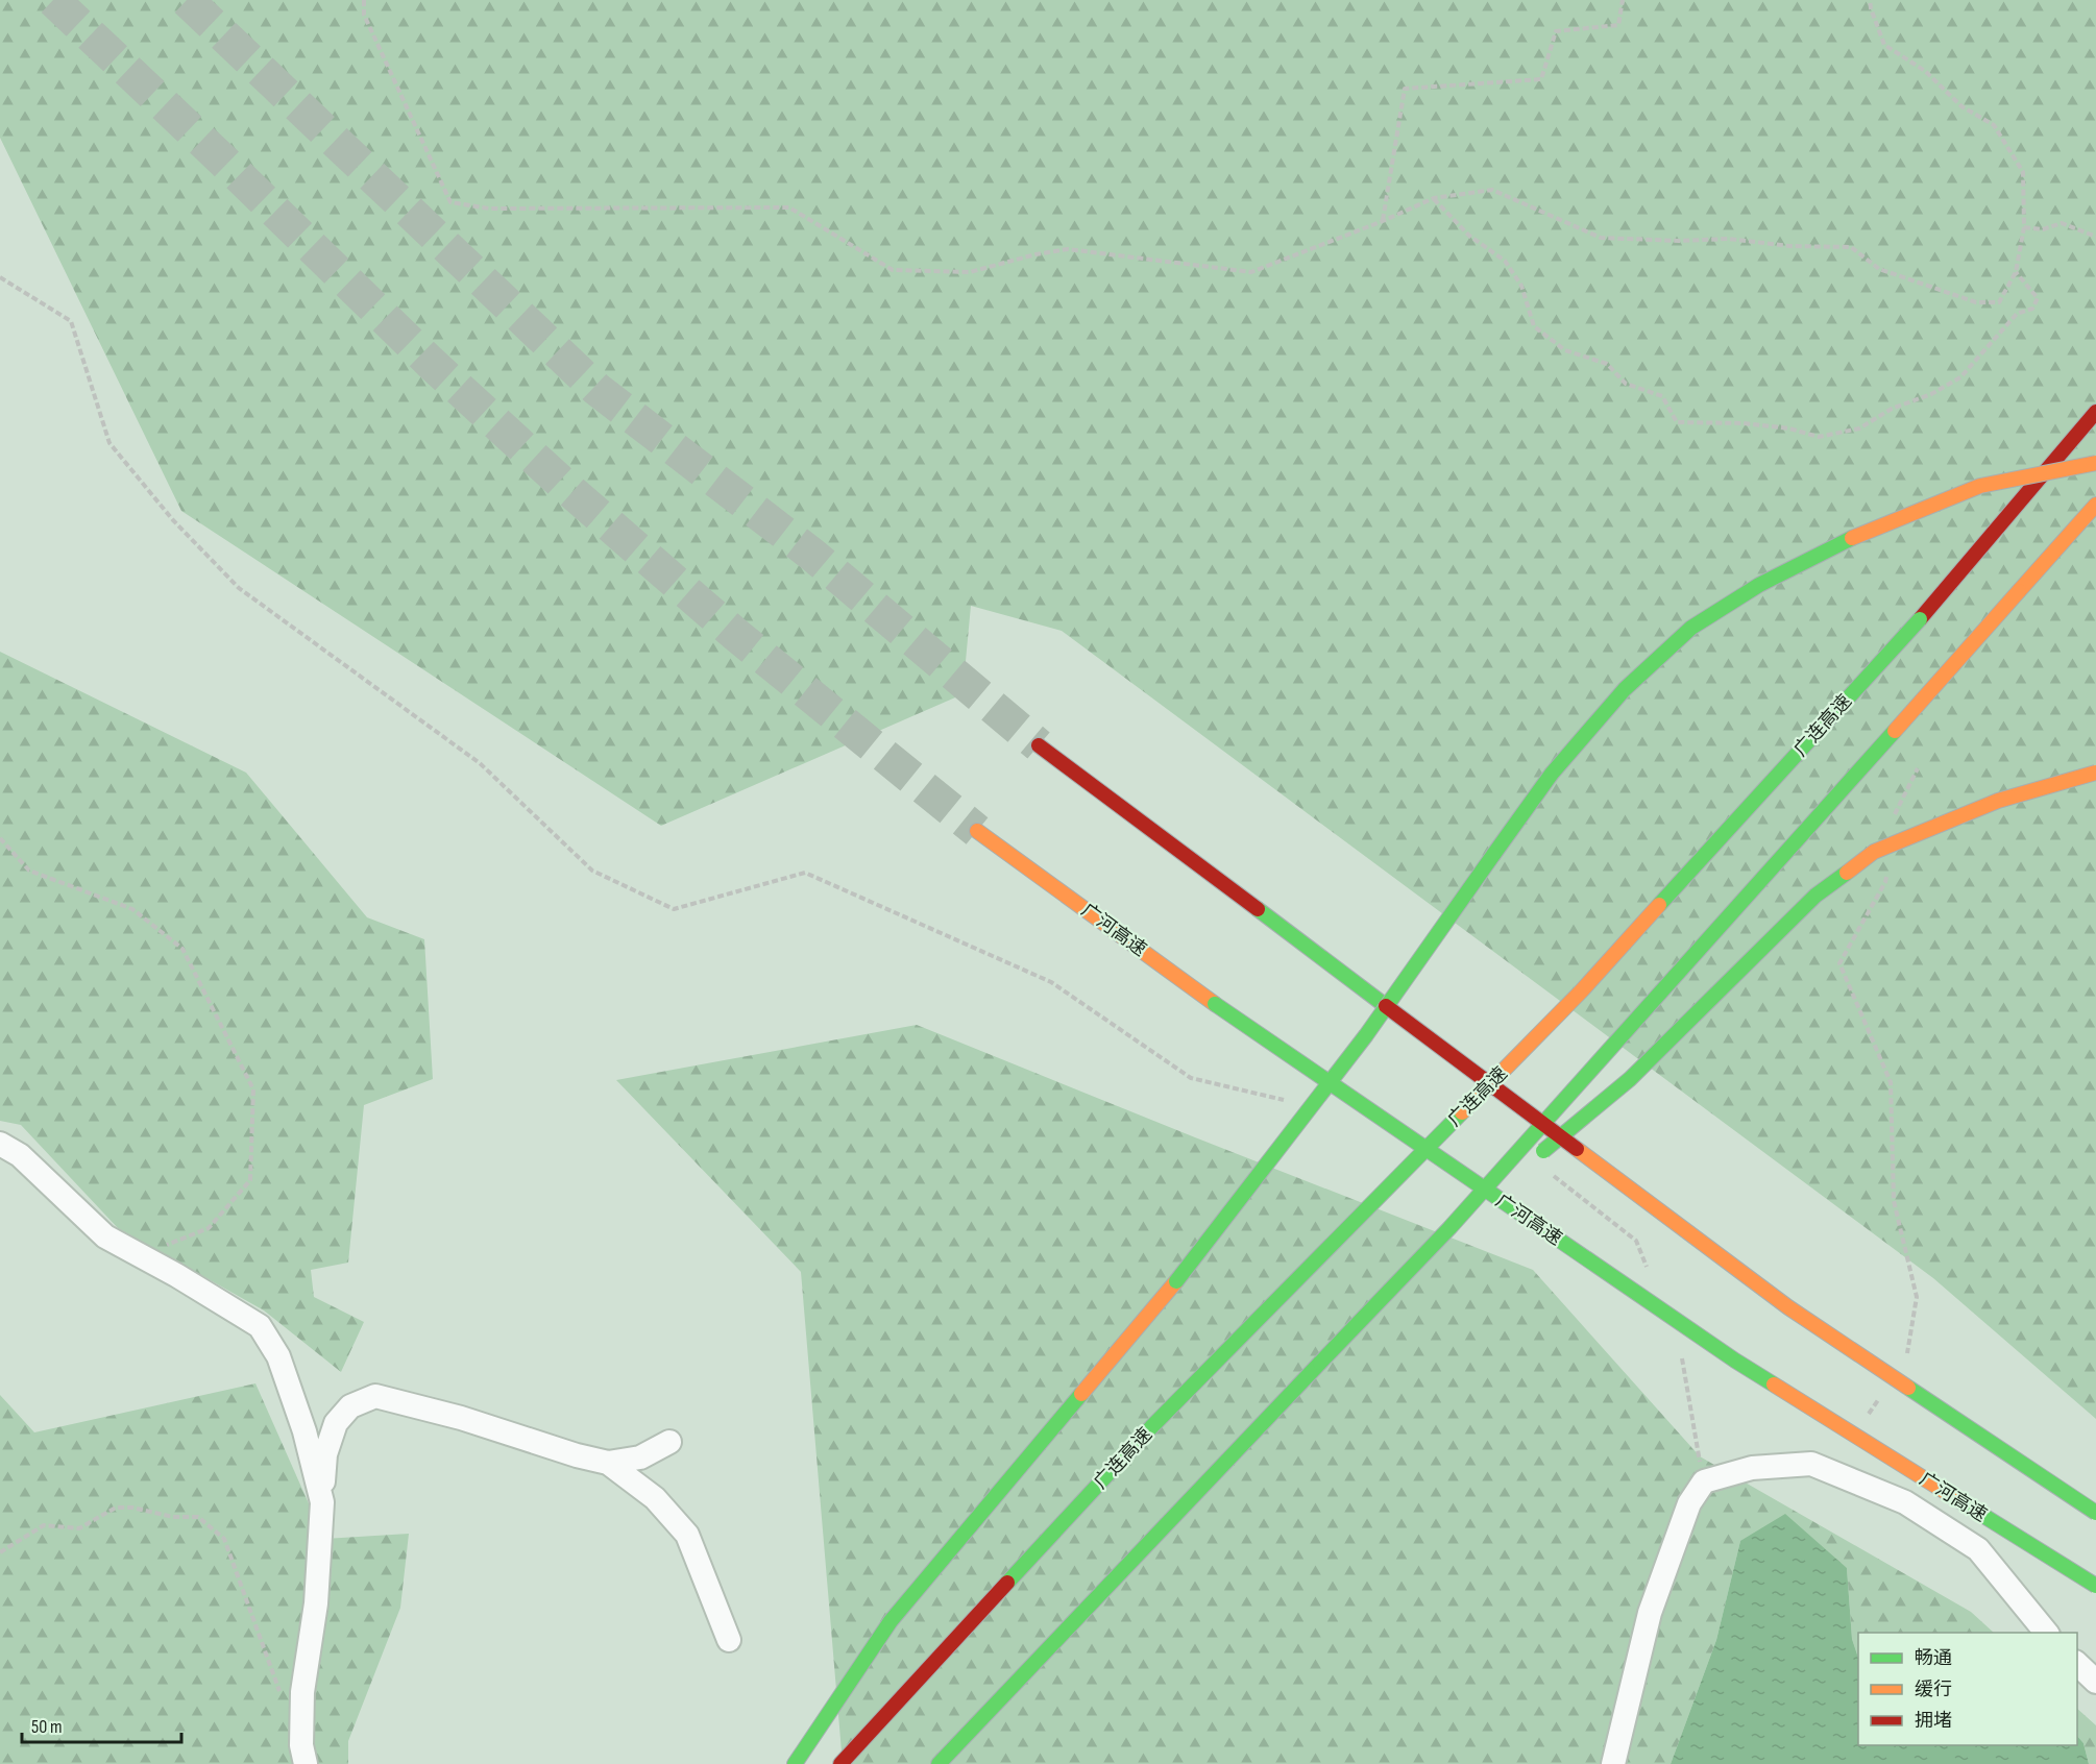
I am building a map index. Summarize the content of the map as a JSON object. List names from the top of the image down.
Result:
{
  "streets": {
    "highway": ["广连高速", "广河高速"]
  },
  "legend": ["畅通", "缓行", "拥堵"],
  "scale_bar": "50 m"
}
